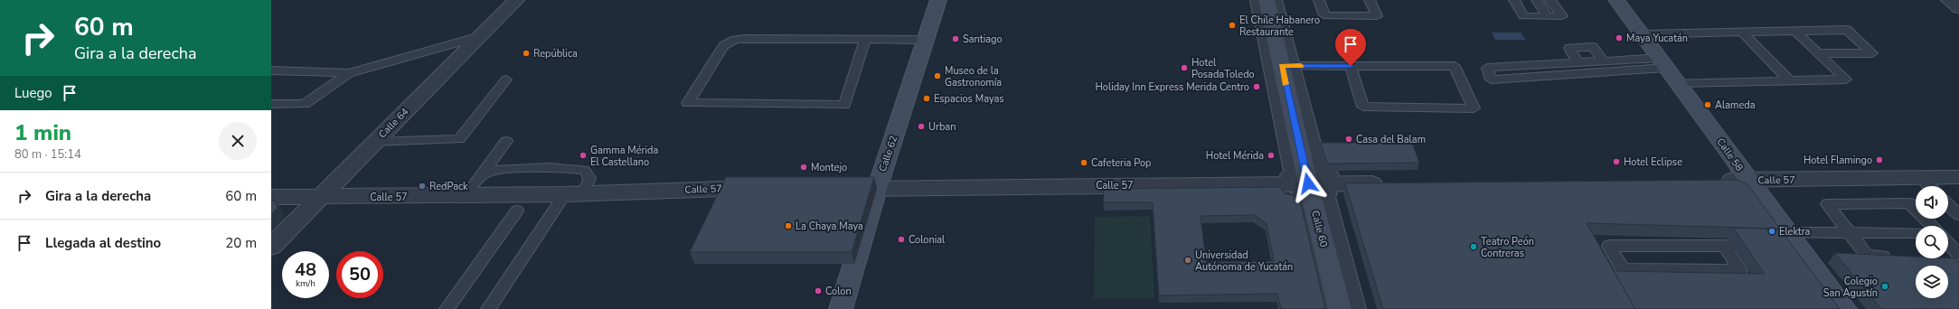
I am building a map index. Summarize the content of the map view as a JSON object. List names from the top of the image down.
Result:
{
  "streets": {
    "main road": ["Calle 62", "Calle 58", "Calle 60"],
    "street": ["Calle 64", "Calle 57"]
  },
  "crossings": [
    ["Calle 64", "Calle 57"],
    ["Calle 62", "Calle 57"],
    ["Calle 58", "Calle 57"],
    ["Calle 57", "Calle 60"]
  ],
  "places": [
    "El Chile Habanero Restaurante",
    "Maya Yucatán",
    "Santiago",
    "República",
    "Hotel PosadaToledo",
    "Museo de la Gastronomía",
    "Holiday Inn Express Merida Centro",
    "Espacios Mayas",
    "Alameda",
    "Urban",
    "Casa del Balam",
    "Gamma Mérida El Castellano",
    "Hotel Mérida",
    "Hotel Flamingo",
    "Hotel Eclipse",
    "Cafeteria Pop",
    "Montejo",
    "RedPack",
    "La Chaya Maya",
    "Elektra",
    "Colonial",
    "Teatro Peón Contreras",
    "Universidad Autónoma de Yucatán",
    "Colegio San Agustín",
    "Colon"
  ],
  "page": {
    "turn": ["60 m", "Gira a la derecha"],
    "then": "Luego",
    "heading": ["1 min", "80 m · 15:14"],
    "list": [
      {
        "name": "Gira a la derecha",
        "value": "60 m"
      },
      {
        "name": "Llegada al destino",
        "value": "20 m"
      }
    ],
    "speed": "48 km/h",
    "limit": "50"
  }
}
